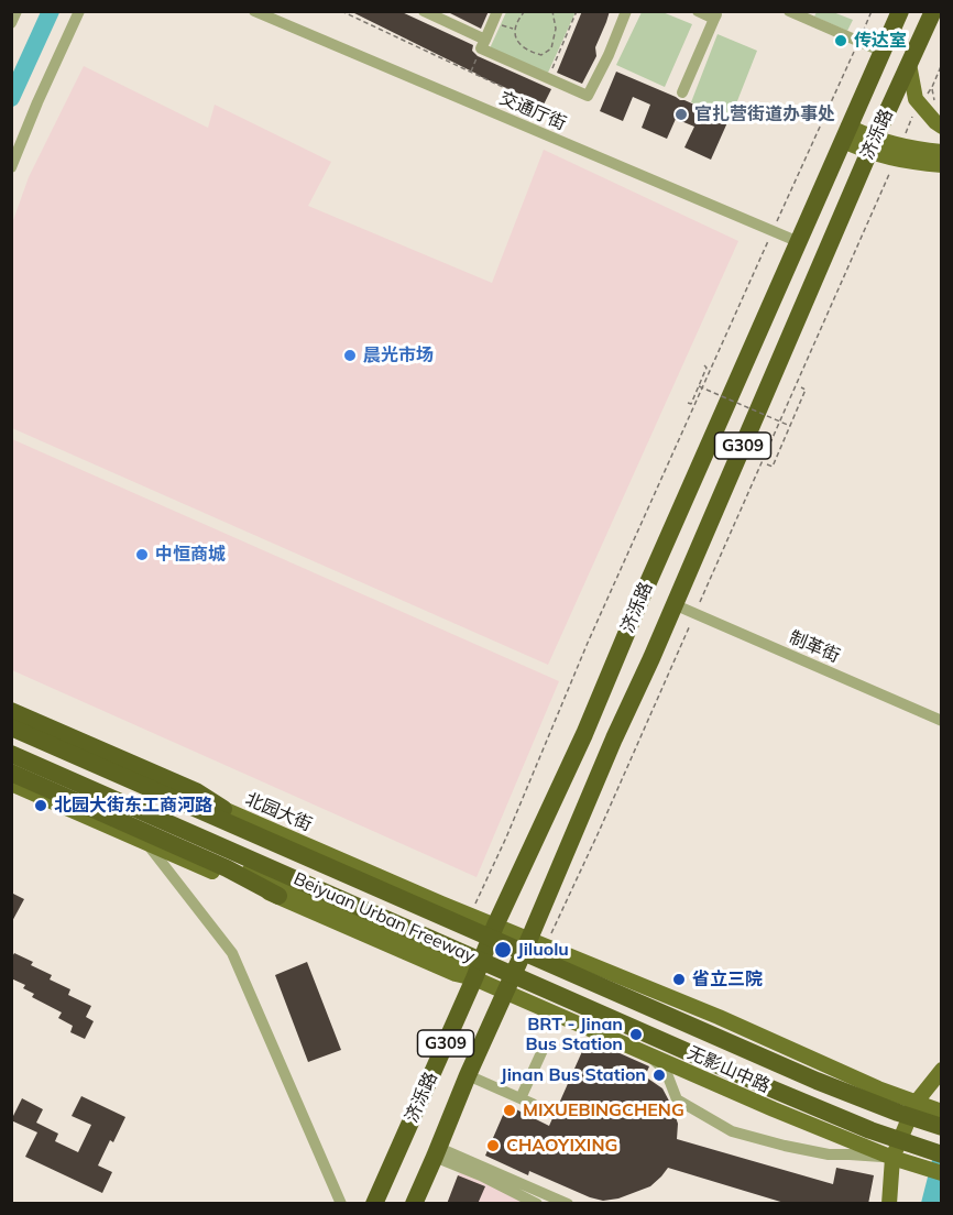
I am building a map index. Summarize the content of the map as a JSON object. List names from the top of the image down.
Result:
{
  "streets": {
    "highway": ["济泺路", "G309", "Beiyuan Urban Freeway"],
    "main road": ["北园大街", "无影山中路"],
    "street": ["交通厅街", "制革街"]
  },
  "crossings": [
    ["交通厅街", "济泺路"],
    ["济泺路", "制革街"],
    ["济泺路", "北园大街"],
    ["济泺路", "无影山中路"],
    ["北园大街", "Beiyuan Urban Freeway"]
  ],
  "places": [
    "传达室",
    "官扎营街道办事处",
    "晨光市场",
    "中恒商城",
    "北园大街东工商河路",
    "Jiluolu",
    "省立三院",
    "BRT - Jinan Bus Station",
    "Jinan Bus Station",
    "MIXUEBINGCHENG",
    "CHAOYIXING"
  ]
}
